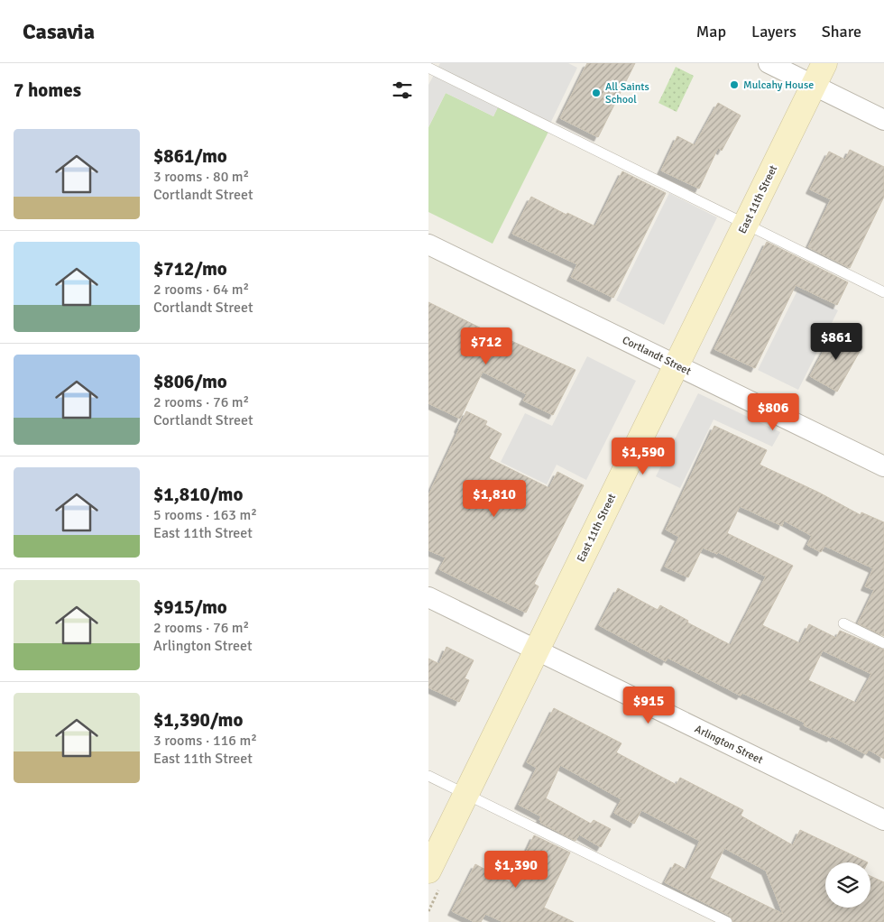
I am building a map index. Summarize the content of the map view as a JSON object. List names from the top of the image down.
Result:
{
  "streets": {
    "main road": ["East 11th Street"],
    "street": ["Cortlandt Street", "Arlington Street"]
  },
  "crossings": [
    ["East 11th Street", "Cortlandt Street"],
    ["East 11th Street", "Arlington Street"]
  ],
  "places": ["Mulcahy House", "All Saints School"],
  "page": {
    "header": "Casavia",
    "nav": ["Map", "Layers", "Share"],
    "heading": "7 homes",
    "list": [
      {
        "name": "$861/mo",
        "note": "3 rooms · 80 m² · Cortlandt Street"
      },
      {
        "name": "$712/mo",
        "note": "2 rooms · 64 m² · Cortlandt Street"
      },
      {
        "name": "$806/mo",
        "note": "2 rooms · 76 m² · Cortlandt Street"
      },
      {
        "name": "$1,810/mo",
        "note": "5 rooms · 163 m² · East 11th Street"
      },
      {
        "name": "$915/mo",
        "note": "2 rooms · 76 m² · Arlington Street"
      },
      {
        "name": "$1,390/mo",
        "note": "3 rooms · 116 m² · East 11th Street"
      }
    ],
    "price": [
      "$861",
      "$712",
      "$806",
      "$1,590",
      "$1,810",
      "$915",
      "$1,390"
    ]
  }
}
